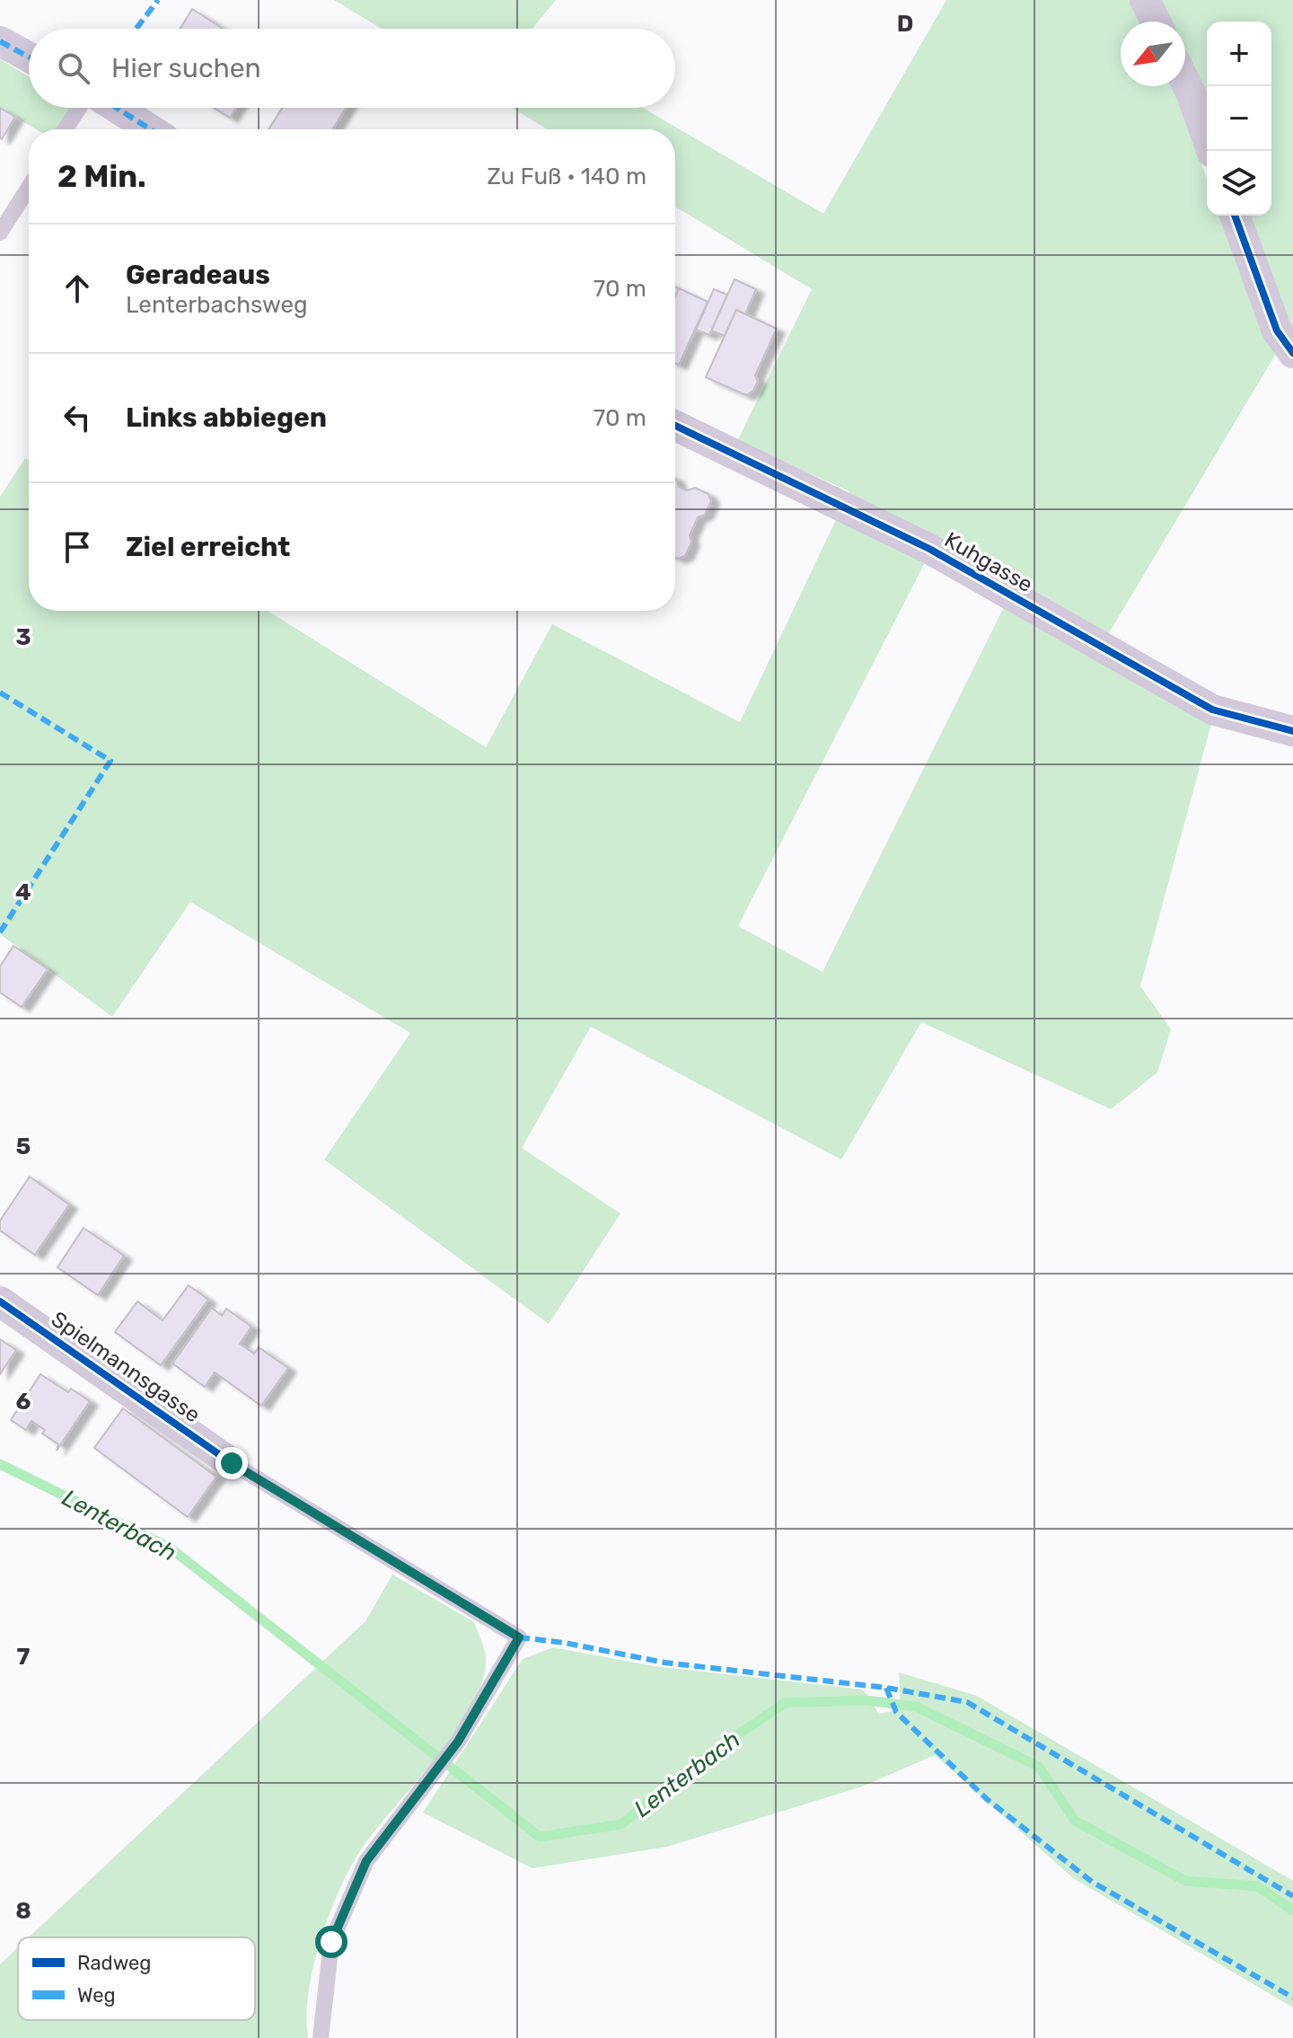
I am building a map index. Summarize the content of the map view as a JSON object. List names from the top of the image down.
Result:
{
  "streets": {
    "street": ["Kuhgasse", "Spielmannsgasse"]
  },
  "water": ["Lenterbach"],
  "legend": ["Radweg", "Weg"],
  "north": "bottom left",
  "page": {
    "map_buttons": ["+", "−"],
    "search": "Hier suchen",
    "heading": ["2 Min.", "Zu Fuß · 140 m"],
    "list": [
      ["Geradeaus", "Lenterbachsweg", "70 m"],
      ["Links abbiegen", "70 m"],
      "Ziel erreicht"
    ]
  },
  "grid": {
    "columns": ["D"],
    "rows": [
      "3",
      "4",
      "5",
      "6",
      "7",
      "8"
    ]
  }
}
